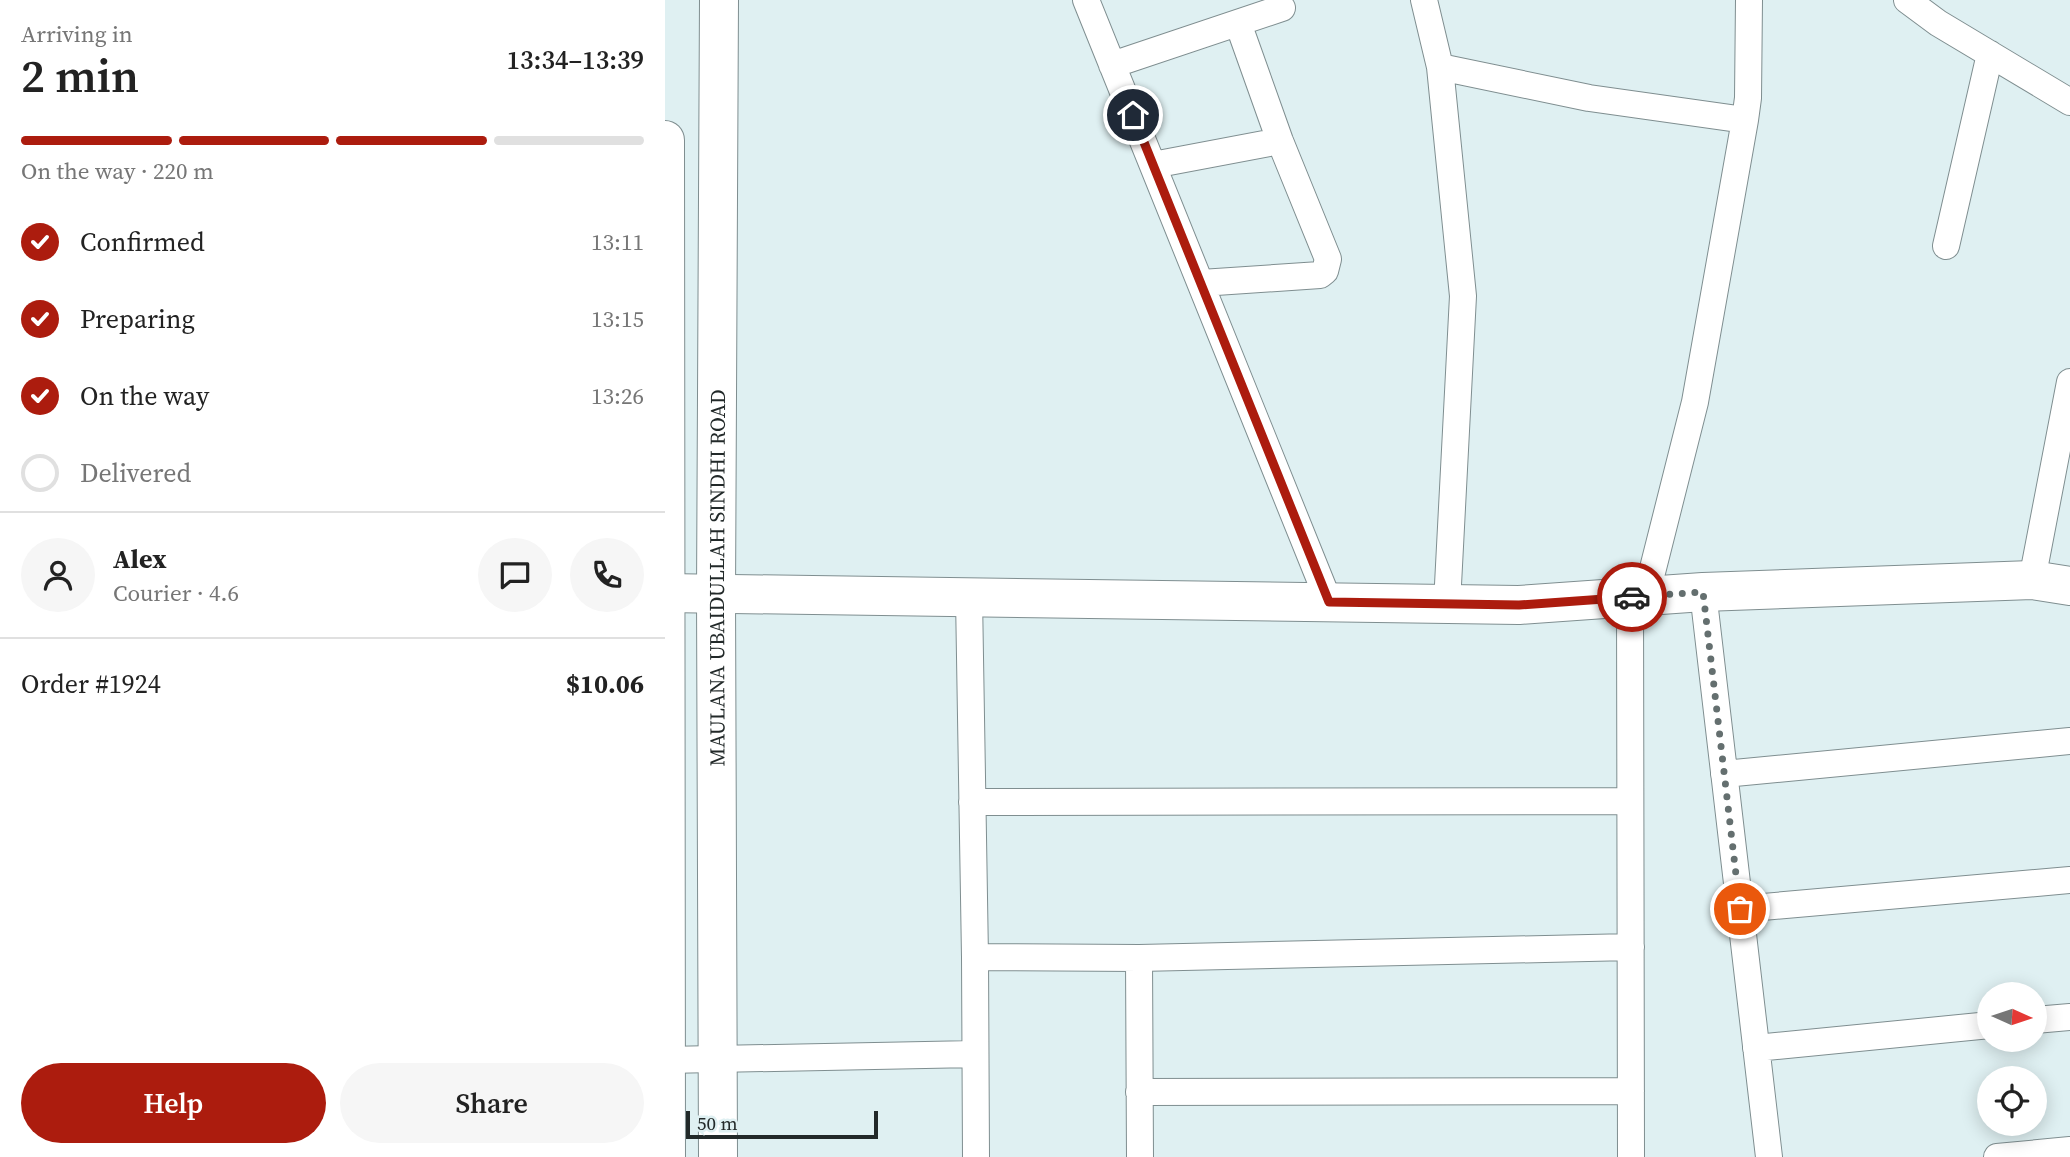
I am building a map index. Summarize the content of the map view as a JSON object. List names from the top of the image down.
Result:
{
  "streets": {
    "main road": ["MAULANA UBAIDULLAH SINDHI ROAD"]
  },
  "scale_bar": "50 m",
  "north": "right",
  "page": {
    "heading": ["2 min", "Arriving in", "13:34–13:39"],
    "panel": [
      "Alex",
      "Courier · 4.6",
      "Order #1924",
      "$10.06"
    ],
    "bar": "On the way · 220 m",
    "list": [
      ["Confirmed", "13:11"],
      ["Preparing", "13:15"],
      ["On the way", "13:26"],
      "Delivered"
    ],
    "buttons": ["Help", "Share"],
    "scale": "50 m"
  }
}
